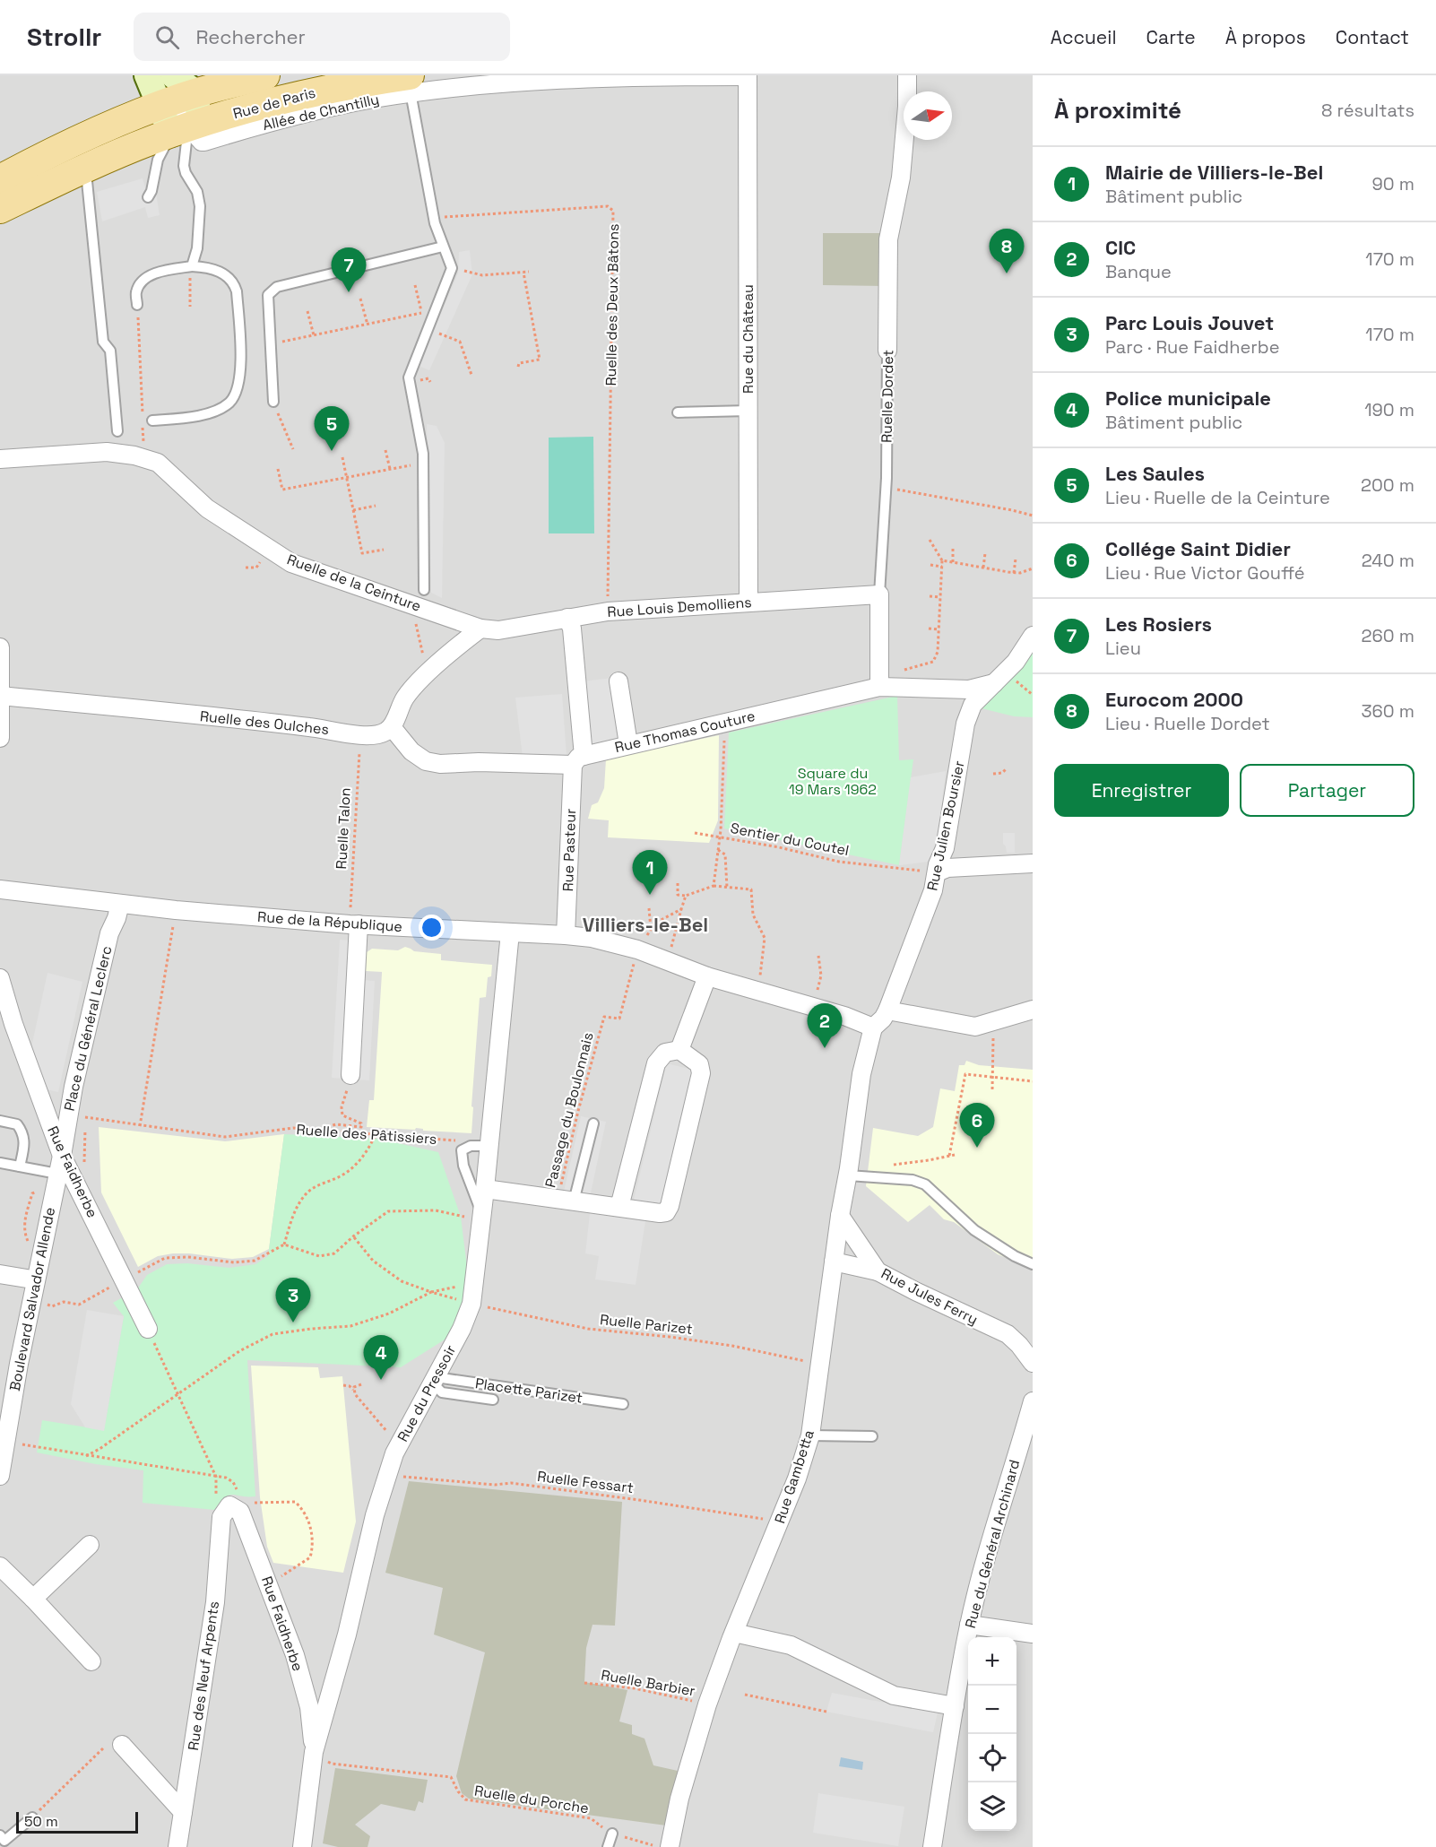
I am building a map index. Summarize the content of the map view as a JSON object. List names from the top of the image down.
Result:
{
  "streets": {
    "main road": ["Rue de Paris"],
    "street": [
      "Rue du Château",
      "Ruelle Dordet",
      "Ruelle de la Ceinture",
      "Rue Louis Demolliens",
      "Ruelle des Oulches",
      "Rue Thomas Couture",
      "Rue Julien Boursier",
      "Rue Pasteur",
      "Rue de la République",
      "Place du Général Leclerc",
      "Rue Faidherbe",
      "Rue Jules Ferry",
      "Boulevard Salvador Allende",
      "Rue du Pressoir",
      "Rue Gambetta",
      "Rue du Général Archinard",
      "Rue des Neuf Arpents"
    ],
    "lane": ["Placette Parizet"],
    "path": [
      "Ruelle des Deux Bâtons",
      "Ruelle Talon",
      "Sentier du Coutel",
      "Passage du Boulonnais",
      "Ruelle des Pâtissiers",
      "Ruelle Parizet",
      "Ruelle Fessart",
      "Ruelle Barbier",
      "Ruelle du Porche"
    ]
  },
  "crossings": [
    ["Ruelle des Deux Bâtons", "Rue Louis Demolliens"],
    ["Rue du Château", "Rue Louis Demolliens"],
    ["Ruelle Dordet", "Rue Louis Demolliens"],
    ["Ruelle Dordet", "Rue Thomas Couture"],
    ["Ruelle de la Ceinture", "Rue Louis Demolliens"],
    ["Rue Louis Demolliens", "Rue Pasteur"],
    ["Ruelle des Oulches", "Rue Thomas Couture"],
    ["Ruelle des Oulches", "Ruelle Talon"],
    ["Rue Thomas Couture", "Rue Julien Boursier"],
    ["Rue Thomas Couture", "Sentier du Coutel"],
    ["Rue Thomas Couture", "Rue Pasteur"],
    ["Rue Julien Boursier", "Sentier du Coutel"],
    ["Rue Julien Boursier", "Rue de la République"],
    ["Rue Julien Boursier", "Rue Gambetta"],
    ["Ruelle Talon", "Rue de la République"],
    ["Rue Pasteur", "Rue de la République"],
    ["Rue de la République", "Place du Général Leclerc"],
    ["Rue de la République", "Passage du Boulonnais"],
    ["Rue de la République", "Rue du Pressoir"],
    ["Rue de la République", "Rue Gambetta"],
    ["Place du Général Leclerc", "Rue Faidherbe"],
    ["Place du Général Leclerc", "Boulevard Salvador Allende"],
    ["Ruelle des Pâtissiers", "Rue du Pressoir"],
    ["Rue Faidherbe", "Boulevard Salvador Allende"],
    ["Rue Faidherbe", "Rue du Pressoir"],
    ["Rue Faidherbe", "Rue des Neuf Arpents"],
    ["Rue Faidherbe", "Ruelle du Porche"],
    ["Rue Jules Ferry", "Rue Gambetta"],
    ["Ruelle Parizet", "Rue du Pressoir"],
    ["Ruelle Parizet", "Rue Gambetta"],
    ["Placette Parizet", "Rue du Pressoir"],
    ["Rue du Pressoir", "Ruelle Fessart"],
    ["Rue du Pressoir", "Ruelle du Porche"],
    ["Rue Gambetta", "Ruelle Fessart"],
    ["Rue Gambetta", "Ruelle Barbier"]
  ],
  "districts": ["Villiers-le-Bel"],
  "parks": ["Square du 19 Mars 1962"],
  "scale_bar": "50 m",
  "north": "right",
  "page": {
    "header": "Strollr",
    "search": "Rechercher",
    "nav": [
      "Accueil",
      "Carte",
      "À propos",
      "Contact"
    ],
    "heading": ["À proximité", "8 résultats"],
    "list": [
      {
        "mark": "1",
        "name": "Mairie de Villiers-le-Bel",
        "note": "Bâtiment public",
        "value": "90 m"
      },
      {
        "mark": "2",
        "name": "CIC",
        "note": "Banque",
        "value": "170 m"
      },
      {
        "mark": "3",
        "name": "Parc Louis Jouvet",
        "note": "Parc · Rue Faidherbe",
        "value": "170 m"
      },
      {
        "mark": "4",
        "name": "Police municipale",
        "note": "Bâtiment public",
        "value": "190 m"
      },
      {
        "mark": "5",
        "name": "Les Saules",
        "note": "Lieu · Ruelle de la Ceinture",
        "value": "200 m"
      },
      {
        "mark": "6",
        "name": "Collége Saint Didier",
        "note": "Lieu · Rue Victor Gouffé",
        "value": "240 m"
      },
      {
        "mark": "7",
        "name": "Les Rosiers",
        "note": "Lieu",
        "value": "260 m"
      },
      {
        "mark": "8",
        "name": "Eurocom 2000",
        "note": "Lieu · Ruelle Dordet",
        "value": "360 m"
      }
    ],
    "pins": [
      "8",
      "7",
      "5",
      "1",
      "2",
      "6",
      "3",
      "4"
    ],
    "buttons": ["Enregistrer", "Partager"],
    "map_buttons": ["+", "−"],
    "scale": "50 m"
  }
}
